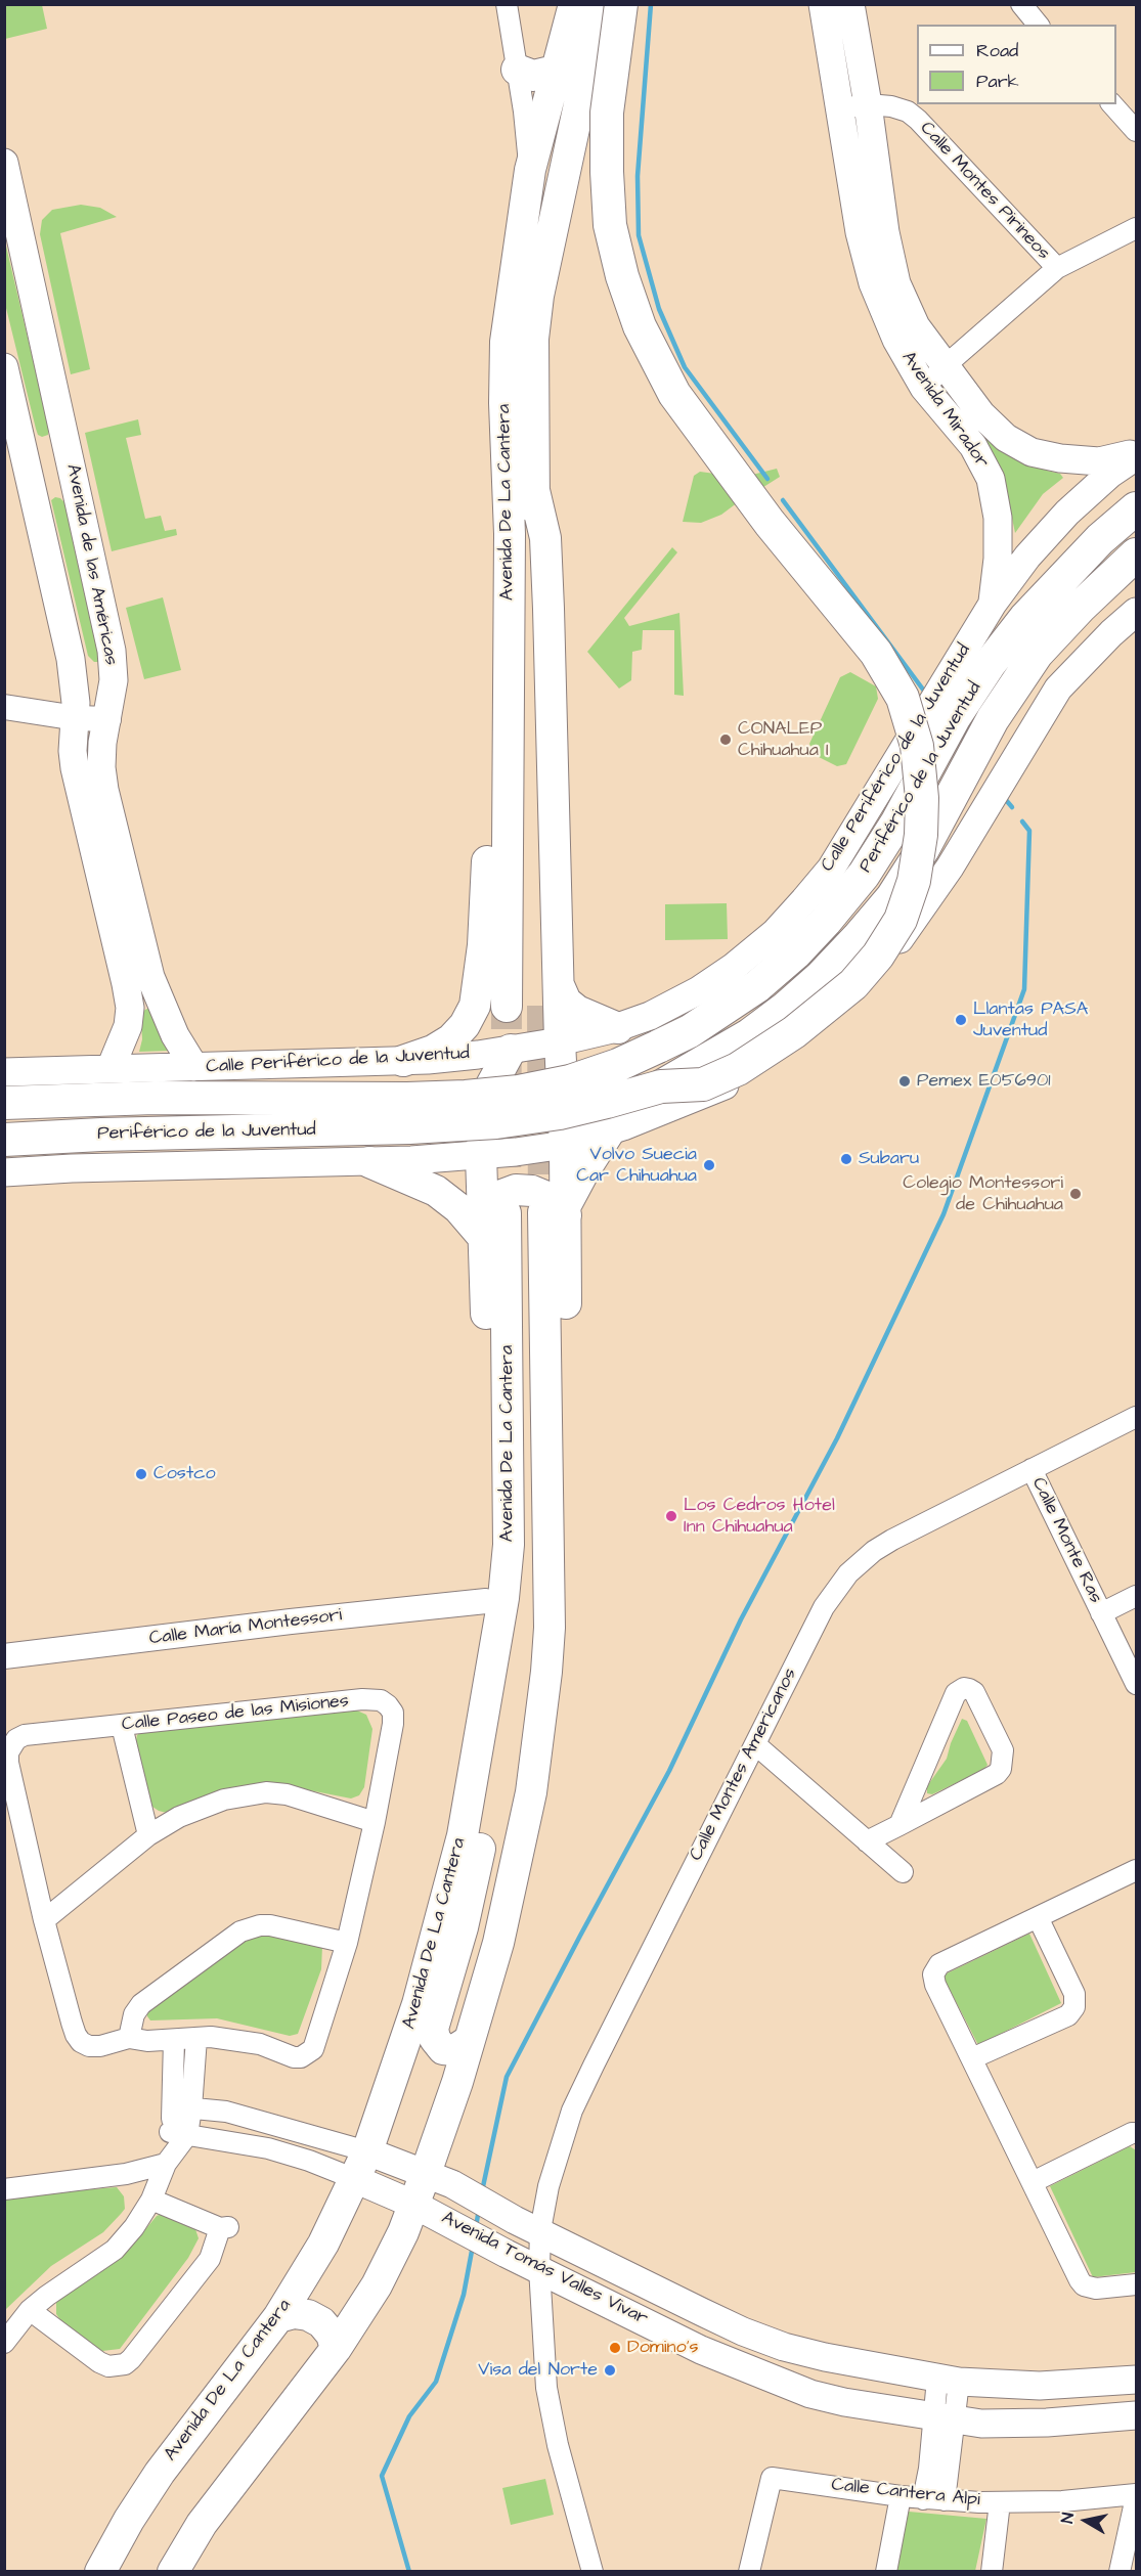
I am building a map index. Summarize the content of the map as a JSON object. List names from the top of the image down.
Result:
{
  "streets": {
    "highway": ["Periférico de la Juventud"],
    "main road": [
      "Avenida Mirador",
      "Avenida De La Cantera",
      "Avenida de las Américas",
      "Calle Periférico de la Juventud",
      "Avenida Tomás Valles Vivar"
    ],
    "street": [
      "Calle Montes Pirineos",
      "Calle Monte Ras",
      "Calle María Montessori",
      "Calle Paseo de las Misiones",
      "Calle Montes Americanos",
      "Calle Cantera Alpi"
    ]
  },
  "crossings": [
    ["Calle Montes Pirineos", "Avenida Mirador"],
    ["Avenida Mirador", "Calle Periférico de la Juventud"],
    ["Avenida De La Cantera", "Calle Periférico de la Juventud"],
    ["Avenida De La Cantera", "Avenida Tomás Valles Vivar"],
    ["Avenida de las Américas", "Calle Periférico de la Juventud"],
    ["Calle Monte Ras", "Calle Montes Americanos"],
    ["Calle Montes Americanos", "Avenida Tomás Valles Vivar"]
  ],
  "places": [
    "CONALEP Chihuahua I",
    "Llantas PASA Juventud",
    "Pemex E056901",
    "Subaru",
    "Volvo Suecia Car Chihuahua",
    "Colegio Montessori de Chihuahua",
    "Costco",
    "Los Cedros Hotel Inn Chihuahua",
    "Domino's",
    "Visa del Norte"
  ],
  "legend": ["Road", "Park"],
  "north": "left"
}
